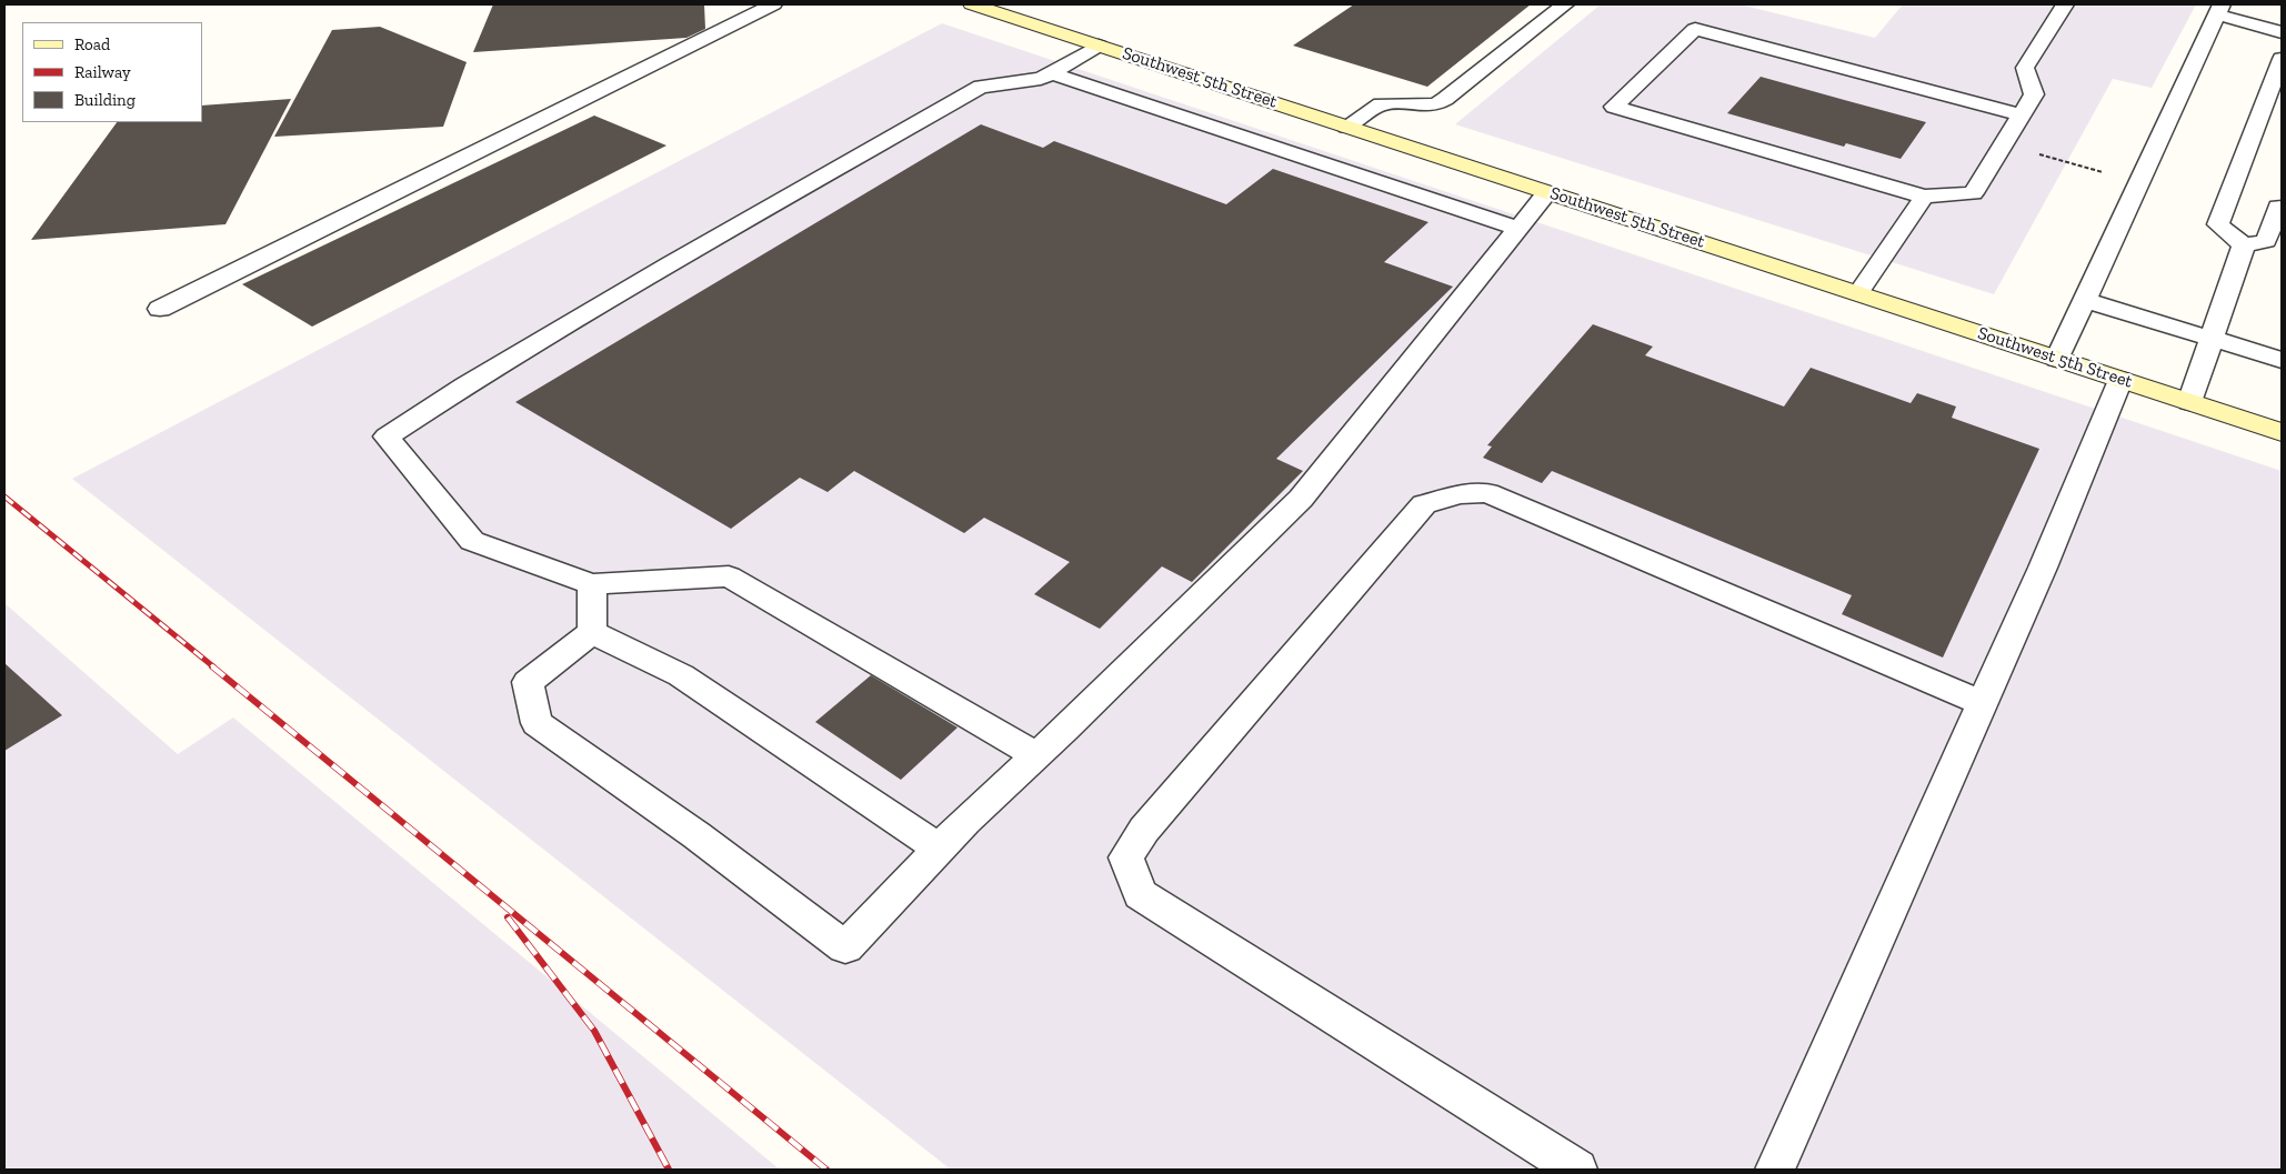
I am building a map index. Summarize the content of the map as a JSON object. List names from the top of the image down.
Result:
{
  "streets": {
    "street": ["Southwest 5th Street"]
  },
  "legend": ["Road", "Railway", "Building"]
}
